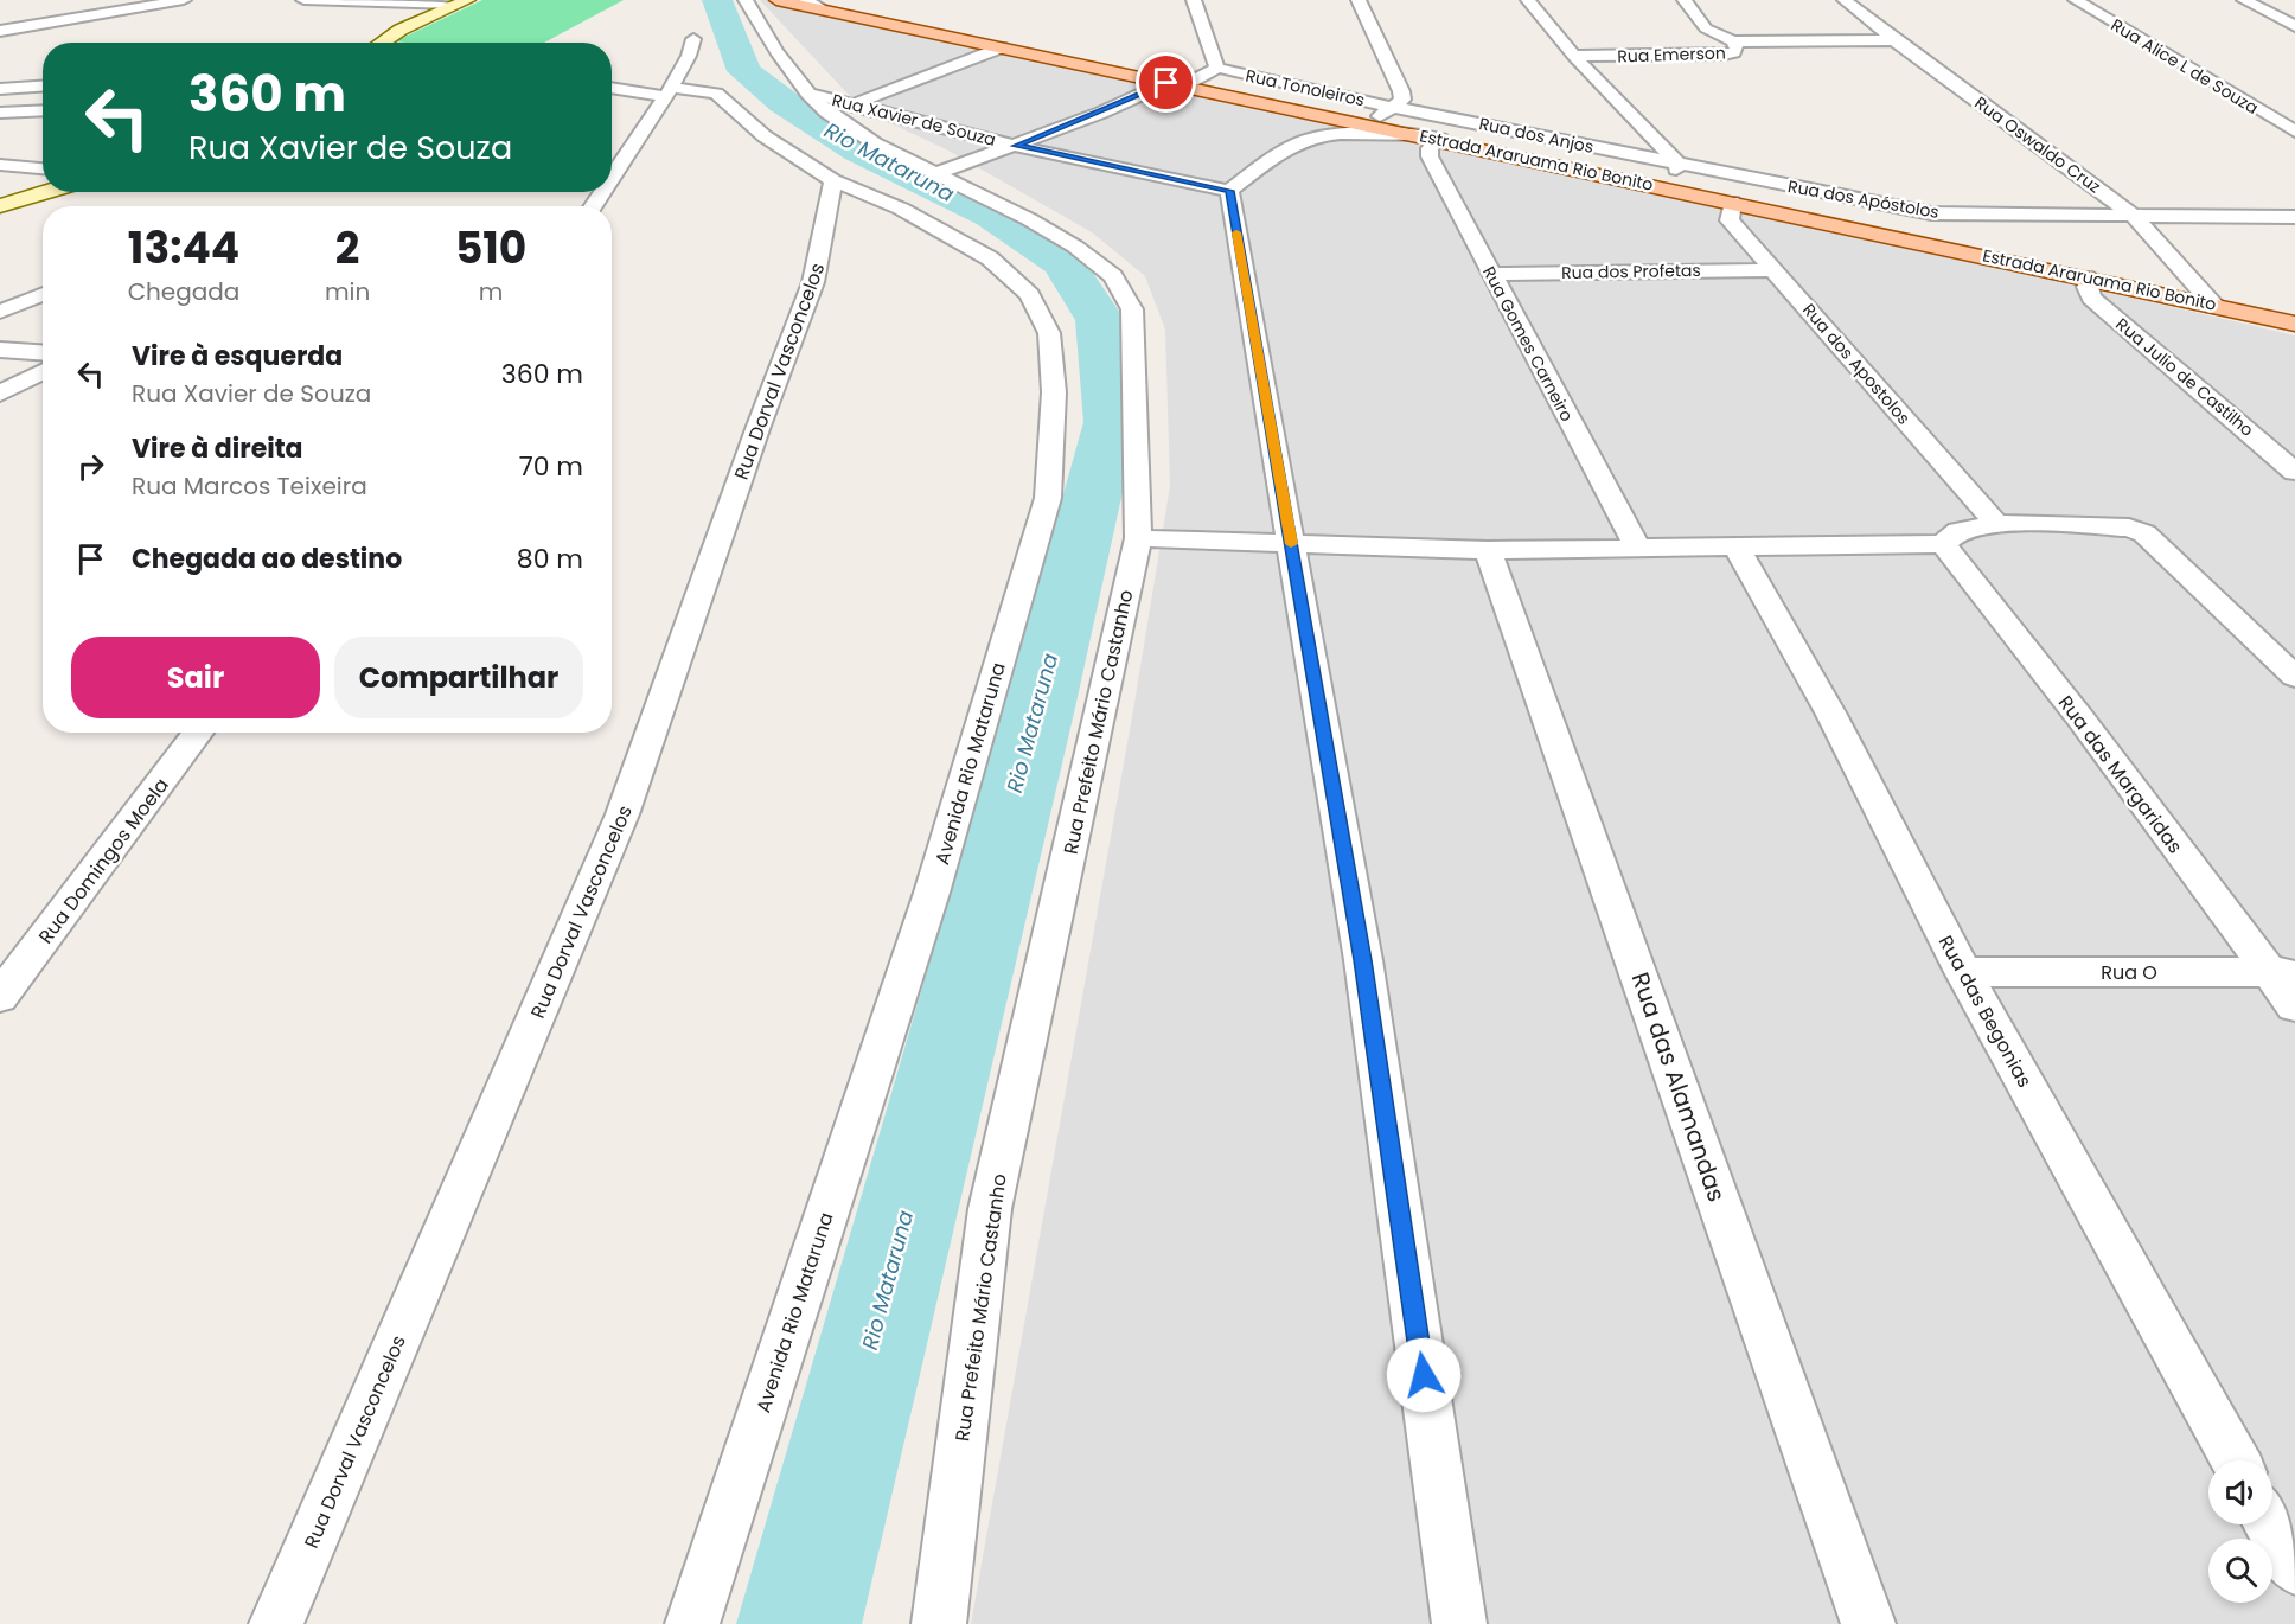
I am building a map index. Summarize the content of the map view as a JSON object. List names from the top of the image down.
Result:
{
  "streets": {
    "main road": ["Estrada Araruama Rio Bonito"],
    "street": [
      "Rua Emerson",
      "Rua Alice L de Souza",
      "Rua Tonoleiros",
      "Rua Xavier de Souza",
      "Rua dos Anjos",
      "Rua Oswaldo Cruz",
      "Rua dos Apóstolos",
      "Rua dos Profetas",
      "Rua Gomes Carneiro",
      "Rua dos Apostolos",
      "Rua Dorval Vasconcelos",
      "Rua Julio de Castilho",
      "Rua Prefeito Mário Castanho",
      "Avenida Rio Mataruna",
      "Rua das Margaridas",
      "Rua Domingos Moela",
      "Rua O",
      "Rua das Begonias",
      "Rua das Alamandas"
    ]
  },
  "crossings": [
    ["Rua Tonoleiros", "Rua dos Anjos"],
    ["Rua Xavier de Souza", "Rua Prefeito Mário Castanho"],
    ["Rua dos Anjos", "Rua dos Apóstolos"],
    ["Rua Oswaldo Cruz", "Estrada Araruama Rio Bonito"],
    ["Rua Oswaldo Cruz", "Rua dos Apóstolos"],
    ["Estrada Araruama Rio Bonito", "Rua Gomes Carneiro"],
    ["Estrada Araruama Rio Bonito", "Rua dos Apostolos"],
    ["Estrada Araruama Rio Bonito", "Rua Julio de Castilho"],
    ["Estrada Araruama Rio Bonito", "Rua Prefeito Mário Castanho"],
    ["Rua dos Profetas", "Rua Gomes Carneiro"],
    ["Rua dos Profetas", "Rua dos Apostolos"],
    ["Rua Dorval Vasconcelos", "Avenida Rio Mataruna"],
    ["Rua das Margaridas", "Rua O"],
    ["Rua O", "Rua das Begonias"]
  ],
  "water": ["Rio Mataruna"],
  "page": {
    "turn": ["360 m", "Rua Xavier de Souza"],
    "eta": [
      "13:44",
      "Chegada",
      "2",
      "min",
      "510",
      "m"
    ],
    "list": [
      {
        "name": "Vire à esquerda",
        "note": "Rua Xavier de Souza",
        "value": "360 m"
      },
      {
        "name": "Vire à direita",
        "note": "Rua Marcos Teixeira",
        "value": "70 m"
      },
      {
        "name": "Chegada ao destino",
        "value": "80 m"
      }
    ],
    "buttons": ["Sair", "Compartilhar"]
  }
}
